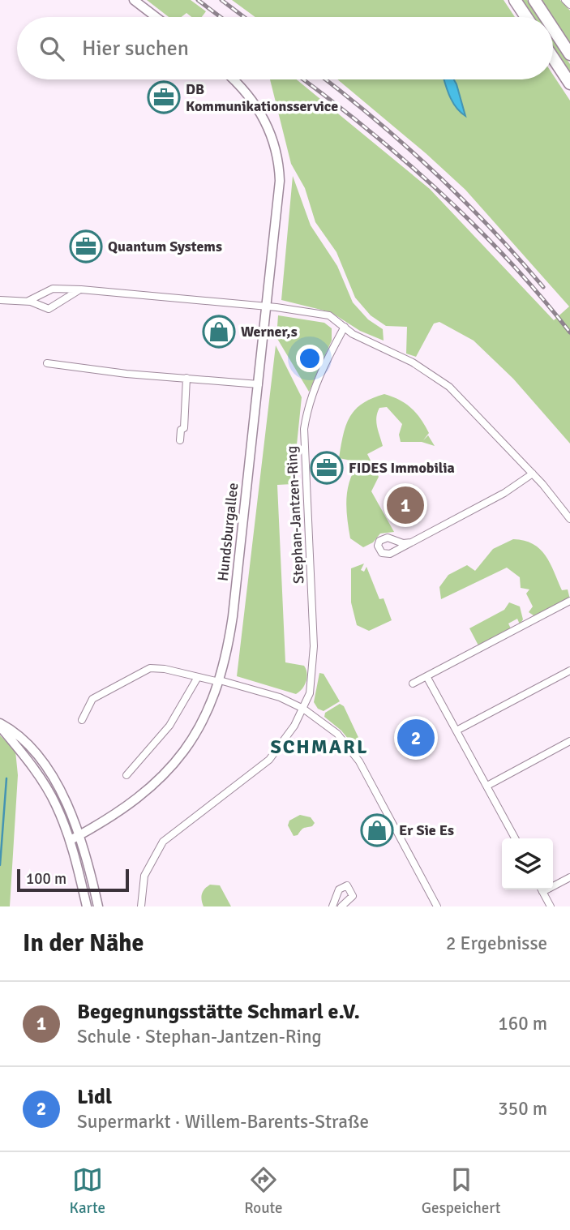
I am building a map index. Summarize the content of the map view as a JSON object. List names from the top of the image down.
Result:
{
  "streets": {
    "street": ["Stephan-Jantzen-Ring", "Hundsburgallee"]
  },
  "districts": ["SCHMARL"],
  "places": {
    "office": ["DB Kommunikationsservice", "Quantum Systems", "FIDES Immobilia"],
    "shop": ["Werner,s", "Er Sie Es"]
  },
  "scale_bar": "100 m",
  "page": {
    "search": "Hier suchen",
    "pins": ["1", "2"],
    "scale": "100 m",
    "heading": ["In der Nähe", "2 Ergebnisse"],
    "list": [
      {
        "mark": "1",
        "name": "Begegnungsstätte Schmarl e.V.",
        "note": "Schule · Stephan-Jantzen-Ring",
        "value": "160 m"
      },
      {
        "mark": "2",
        "name": "Lidl",
        "note": "Supermarkt · Willem-Barents-Straße",
        "value": "350 m"
      }
    ],
    "nav": ["Karte", "Route", "Gespeichert"]
  }
}
